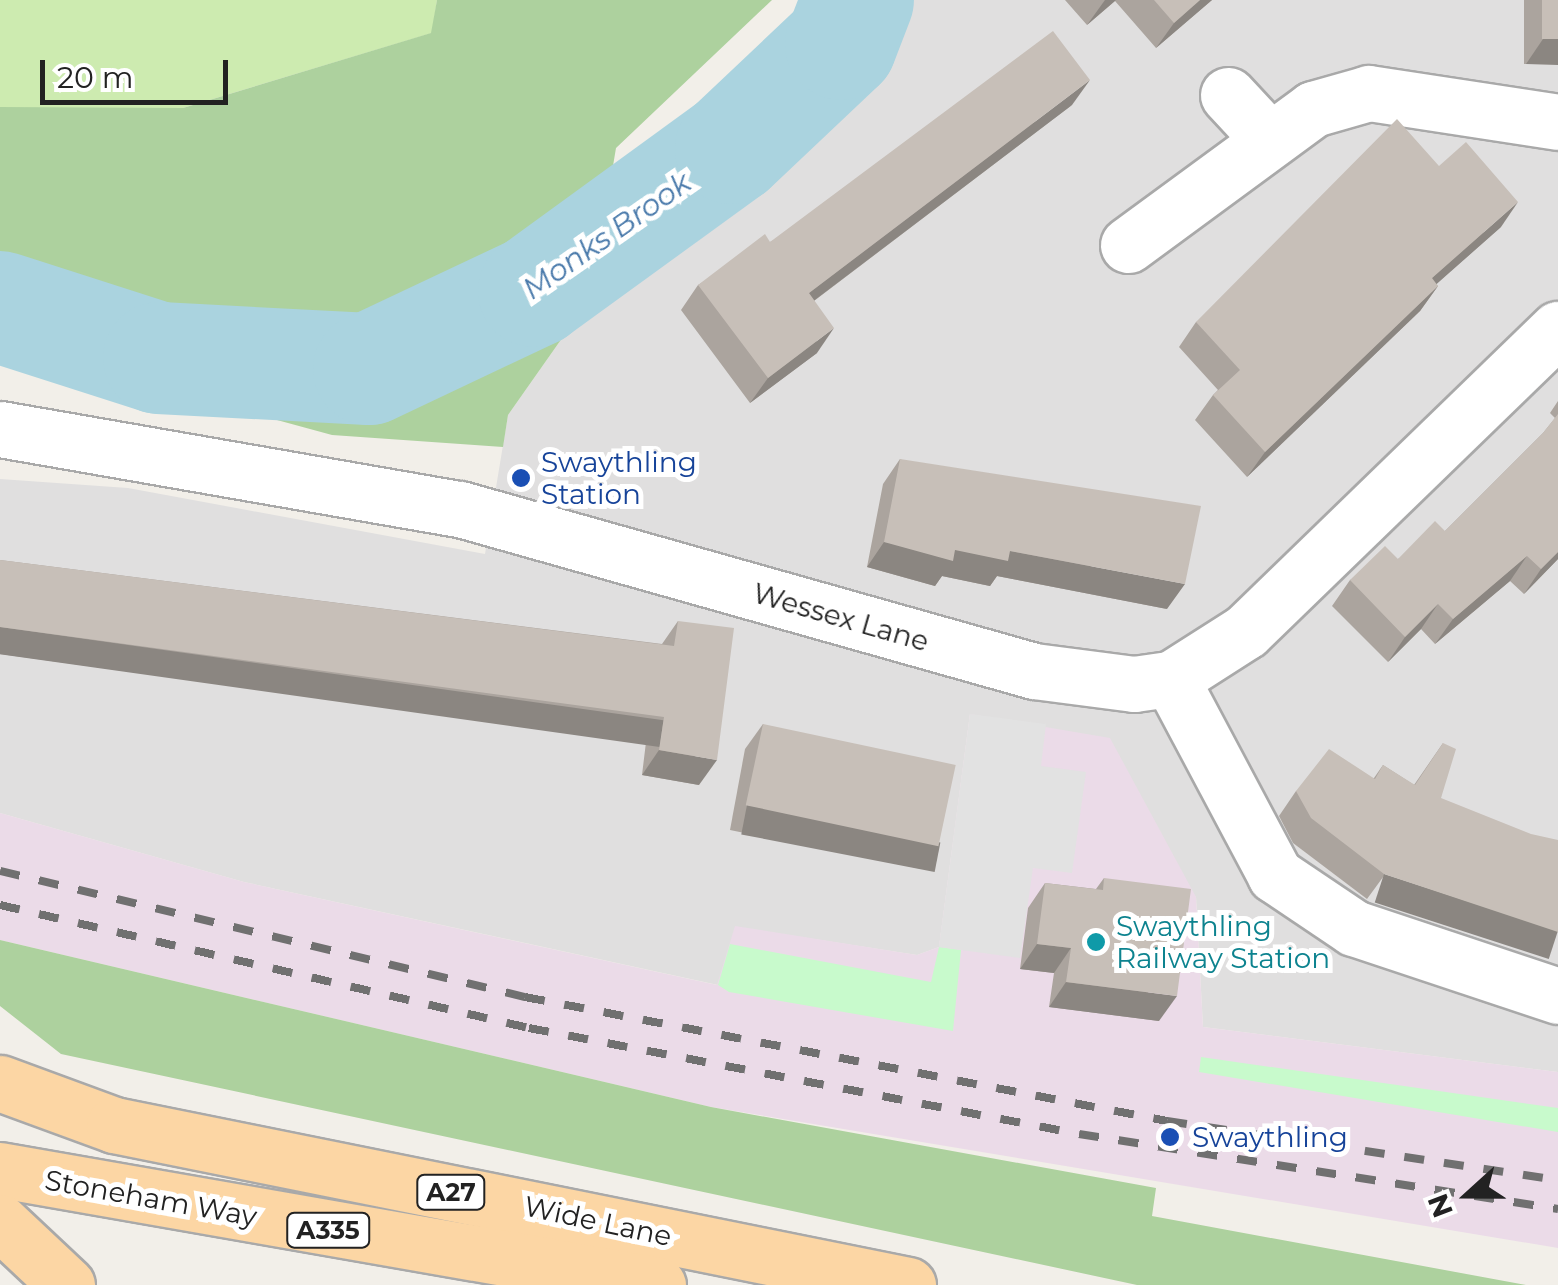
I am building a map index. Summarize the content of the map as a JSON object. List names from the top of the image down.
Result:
{
  "streets": {
    "main road": [
      "A27",
      "Stoneham Way",
      "Wide Lane",
      "A335"
    ],
    "street": ["Wessex Lane"]
  },
  "water": ["Monks Brook"],
  "places": ["Swaythling Station", "Swaythling Railway Station", "Swaythling"],
  "scale_bar": "20 m",
  "north": "left"
}
